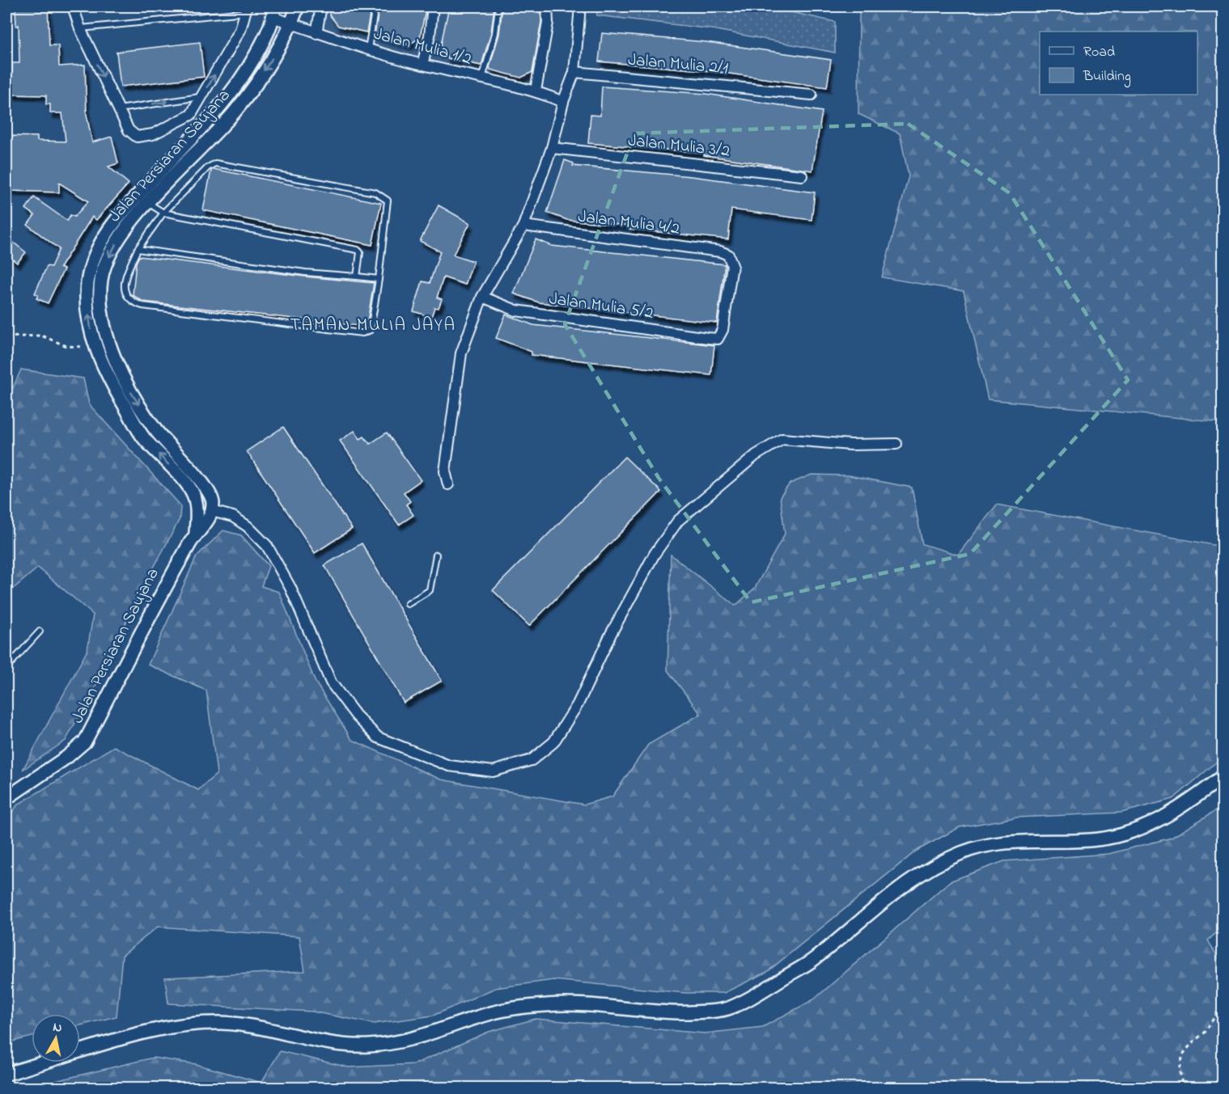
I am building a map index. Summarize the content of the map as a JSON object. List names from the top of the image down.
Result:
{
  "streets": {
    "street": [
      "Jalan Mulia 1/2",
      "Jalan Mulia 2/1",
      "Jalan Mulia 3/2",
      "Jalan Persiaran Saujana",
      "Jalan Mulia 4/2",
      "Jalan Mulia 5/2"
    ]
  },
  "crossings": [
    ["Jalan Mulia 1/2", "Jalan Persiaran Saujana"],
    ["Jalan Mulia 4/2", "Jalan Mulia 5/2"]
  ],
  "districts": ["TAMAN MULIA JAYA"],
  "legend": ["Road", "Building"],
  "north": "top"
}
